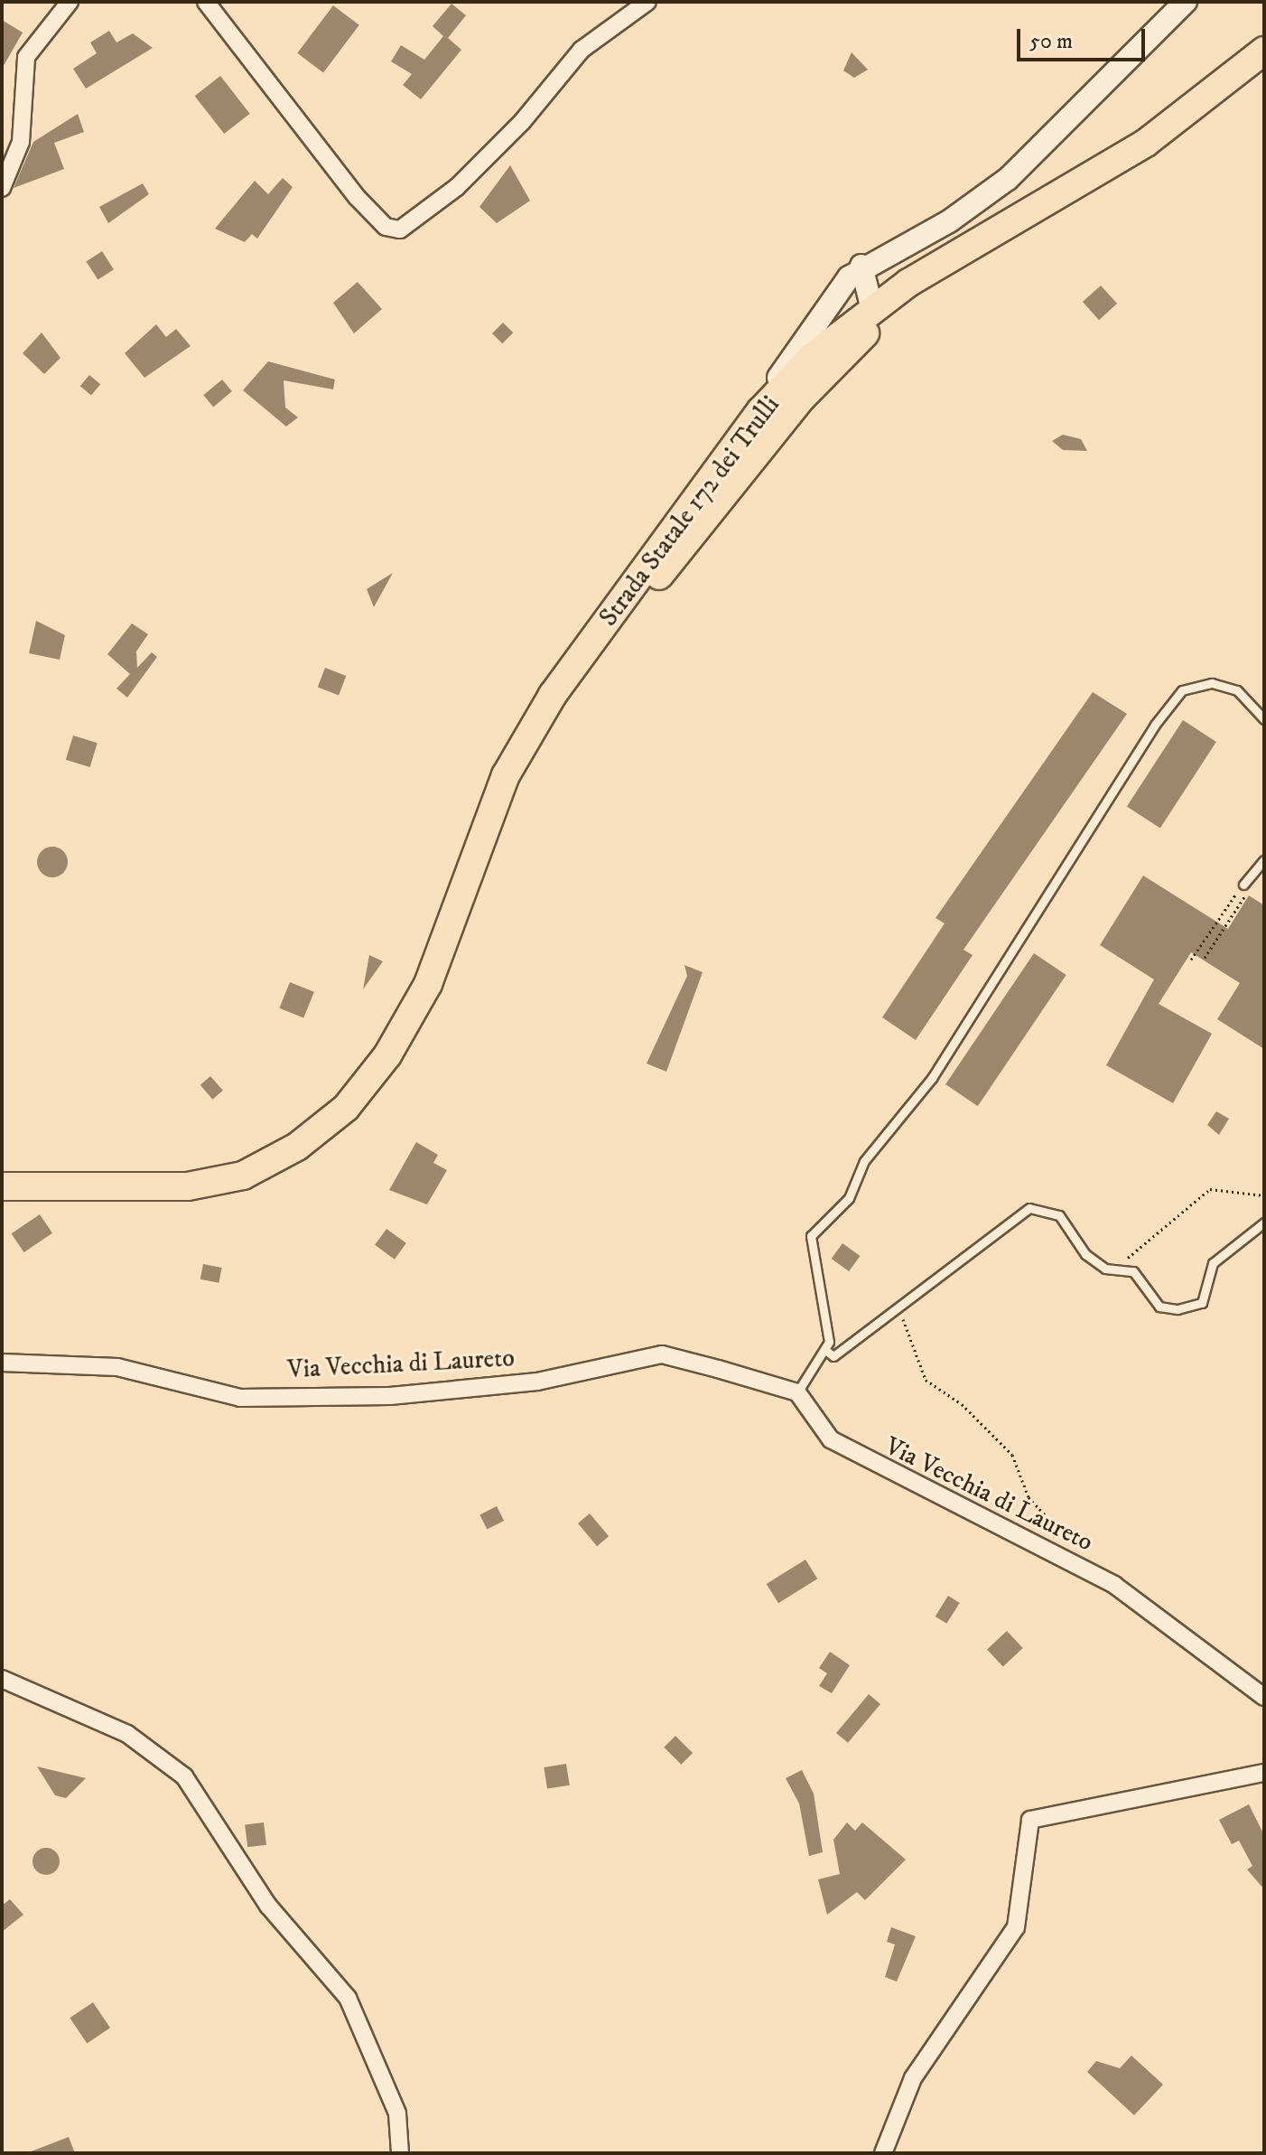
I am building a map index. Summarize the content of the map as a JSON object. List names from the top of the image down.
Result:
{
  "streets": {
    "main road": ["Strada Statale 172 dei Trulli"],
    "street": ["Via Vecchia di Laureto"]
  },
  "scale_bar": "50 m"
}
